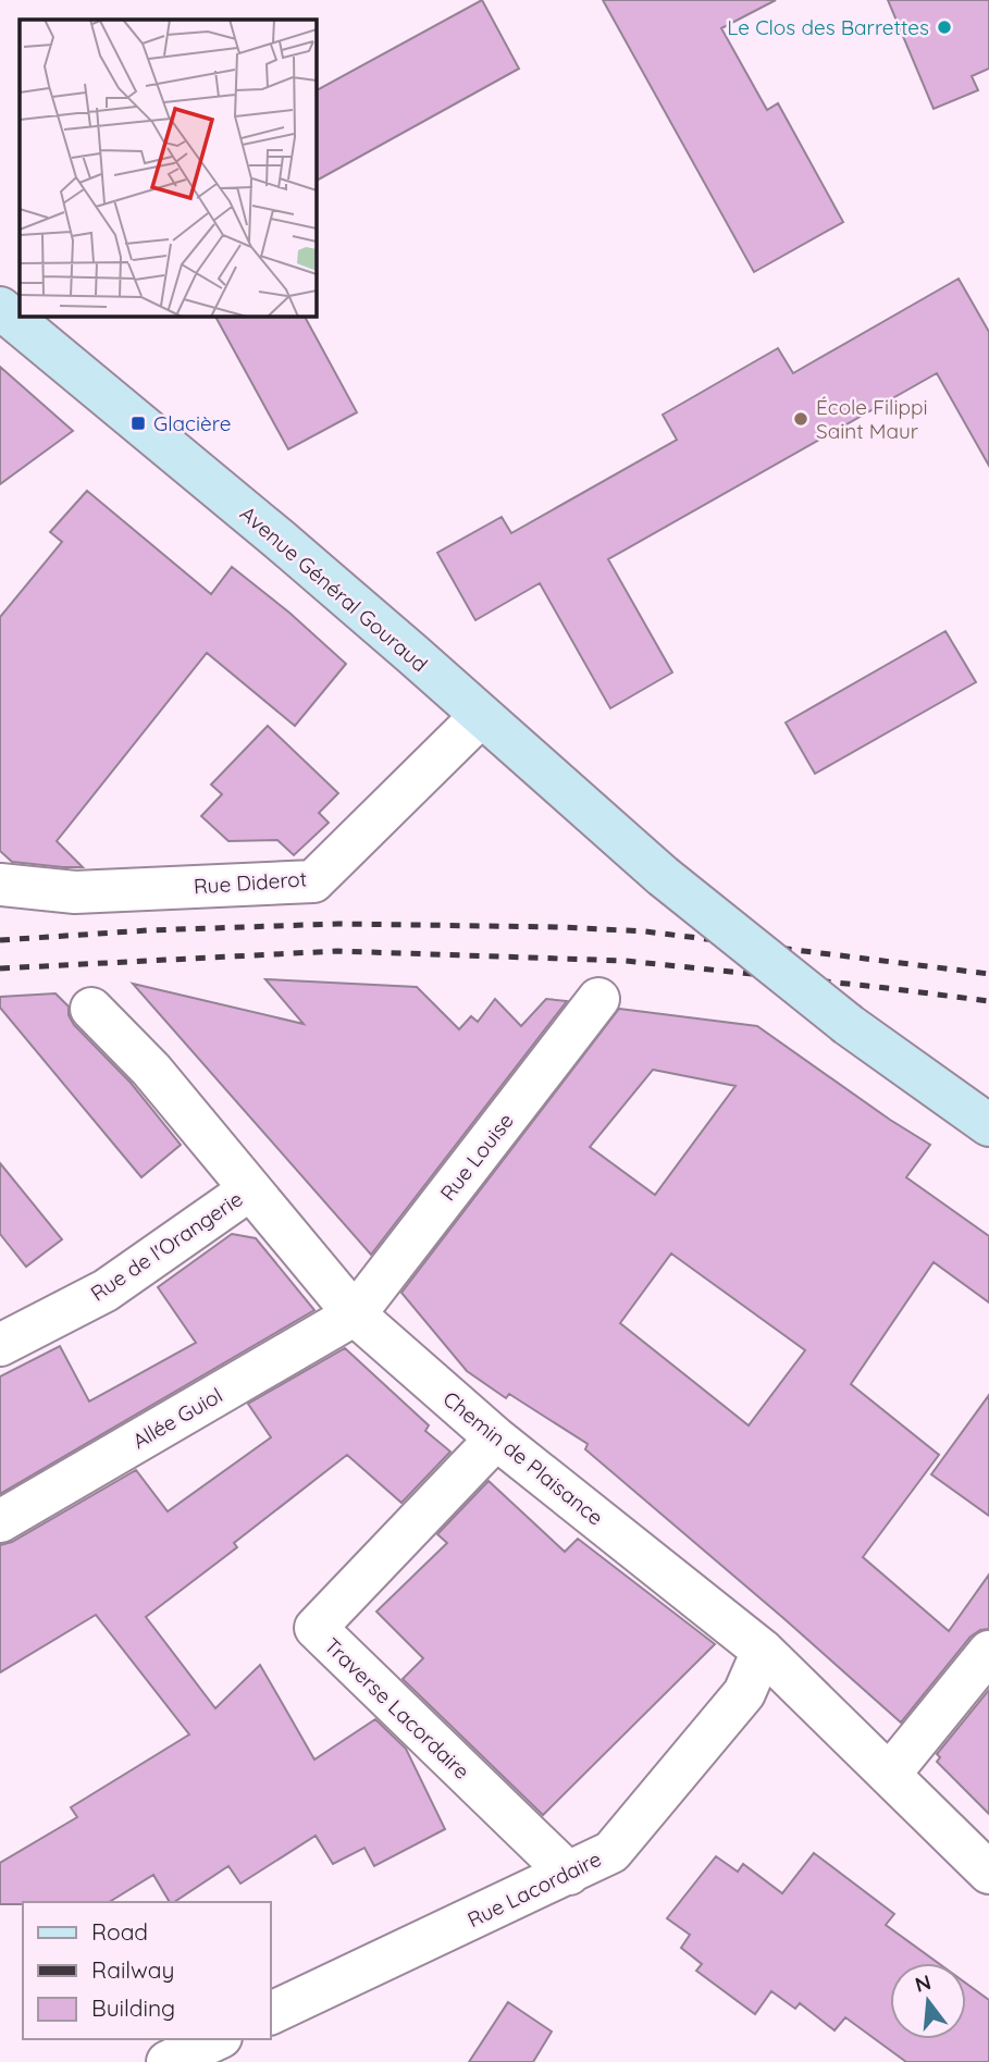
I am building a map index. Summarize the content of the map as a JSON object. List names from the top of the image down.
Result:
{
  "streets": {
    "main road": ["Avenue Général Gouraud"],
    "street": [
      "Rue Diderot",
      "Rue Louise",
      "Rue de l'Orangerie",
      "Allée Guiol",
      "Chemin de Plaisance",
      "Traverse Lacordaire",
      "Rue Lacordaire"
    ]
  },
  "crossings": [
    ["Avenue Général Gouraud", "Rue Diderot"],
    ["Rue Louise", "Allée Guiol"],
    ["Rue Louise", "Chemin de Plaisance"],
    ["Rue de l'Orangerie", "Chemin de Plaisance"],
    ["Allée Guiol", "Chemin de Plaisance"],
    ["Chemin de Plaisance", "Traverse Lacordaire"],
    ["Chemin de Plaisance", "Rue Lacordaire"],
    ["Traverse Lacordaire", "Rue Lacordaire"]
  ],
  "places": {
    "other": ["Le Clos des Barrettes", "École Filippi Saint Maur"],
    "transit": ["Glacière"]
  },
  "legend": ["Road", "Railway", "Building"],
  "north": "top"
}
